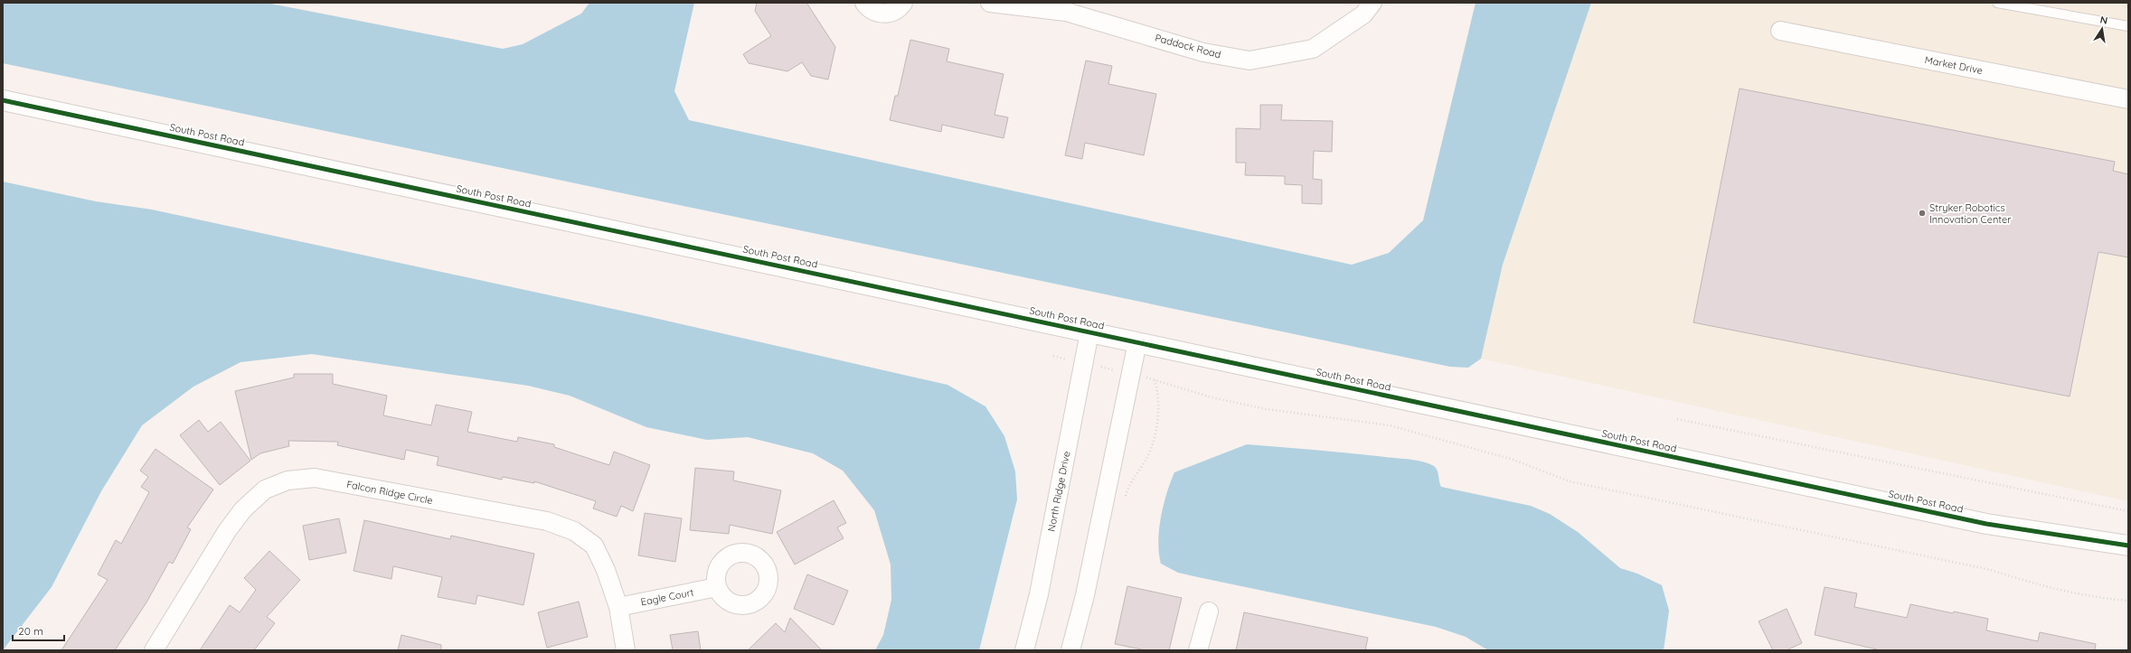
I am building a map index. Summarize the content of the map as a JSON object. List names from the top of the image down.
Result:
{
  "streets": {
    "street": [
      "Paddock Road",
      "Market Drive",
      "South Post Road",
      "North Ridge Drive",
      "Falcon Ridge Circle",
      "Eagle Court"
    ]
  },
  "crossings": [
    ["South Post Road", "North Ridge Drive"],
    ["Falcon Ridge Circle", "Eagle Court"]
  ],
  "places": ["Stryker Robotics Innovation Center"],
  "scale_bar": "20 m",
  "north": "top"
}
